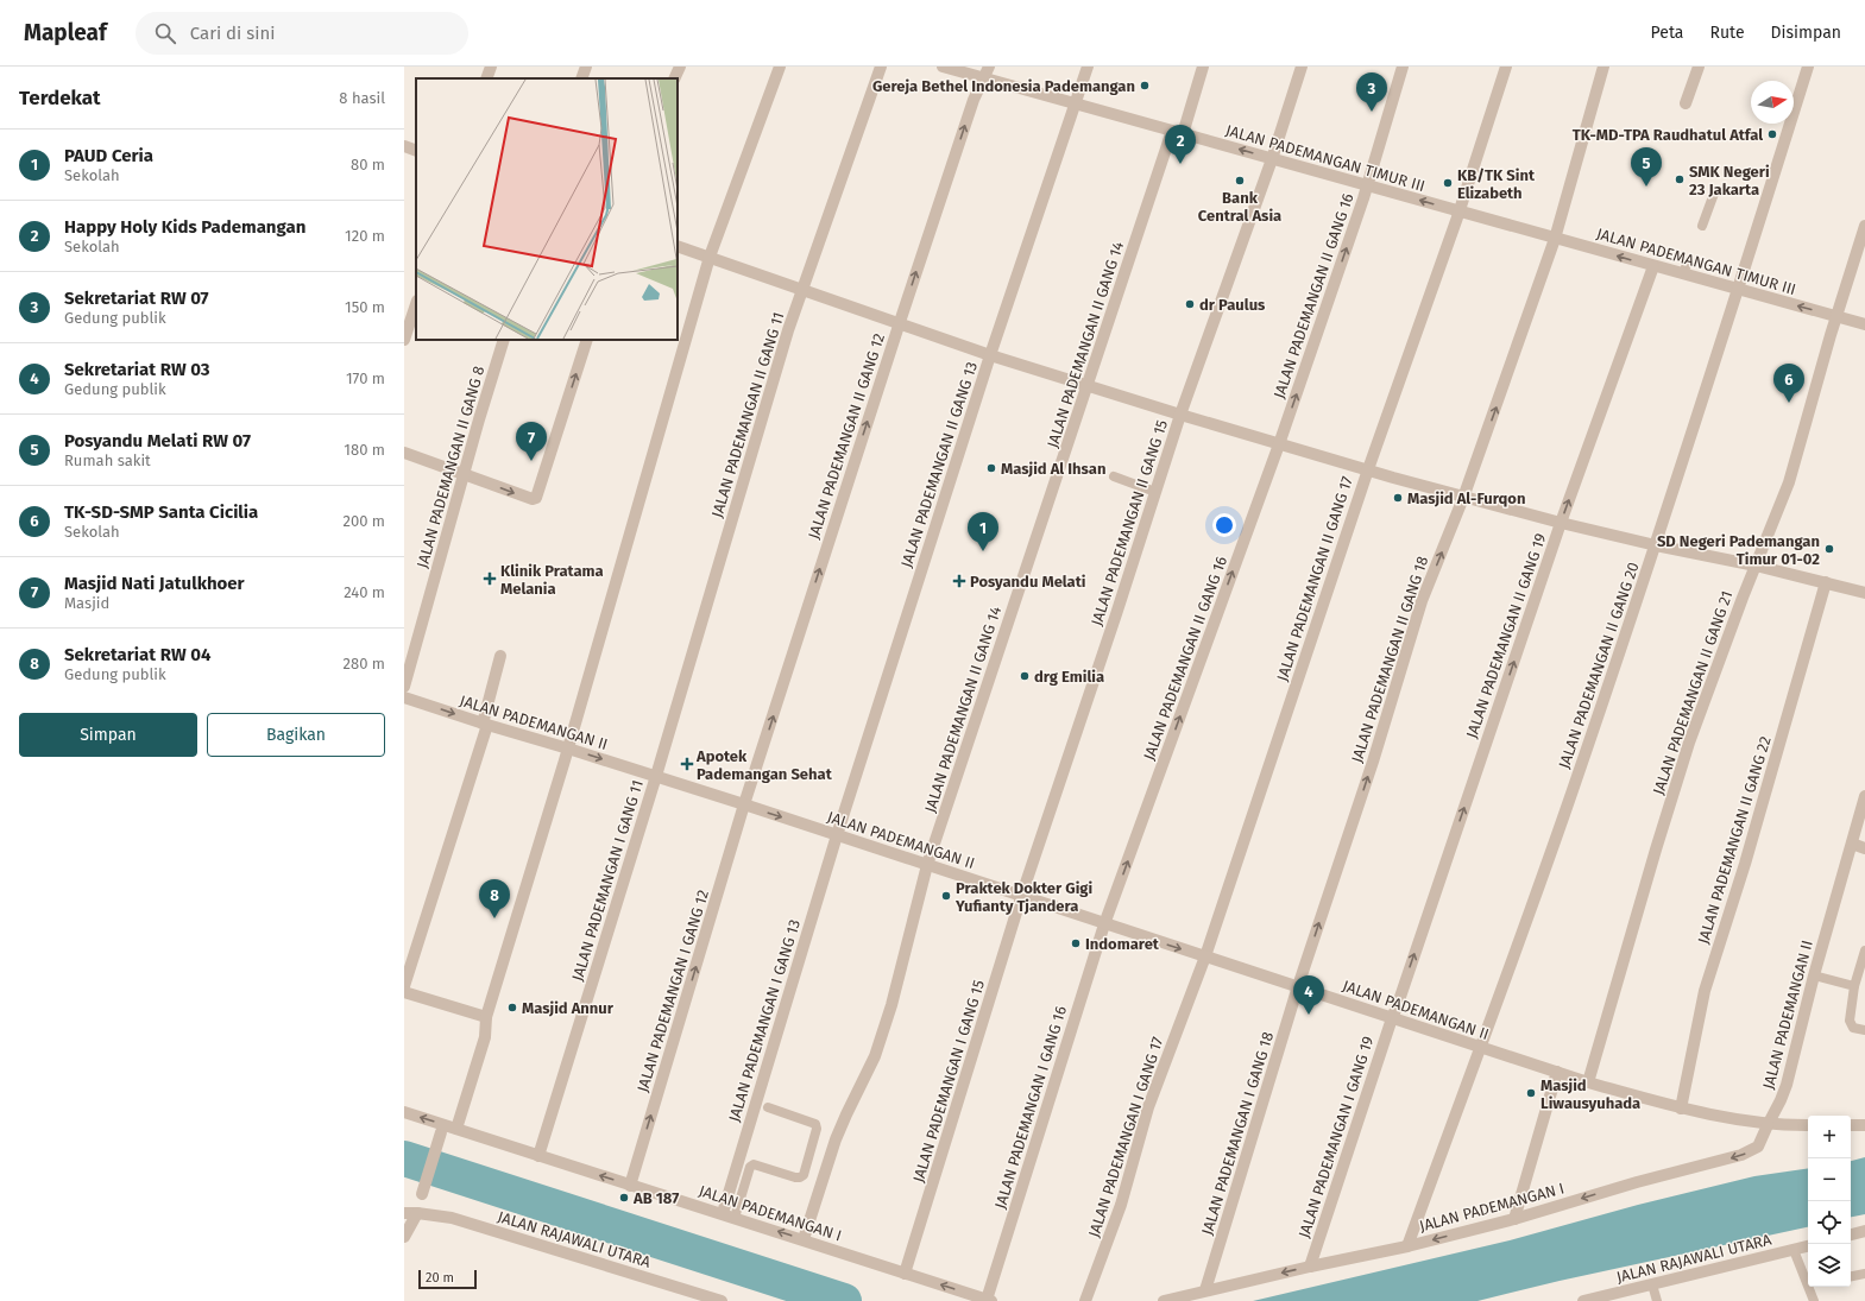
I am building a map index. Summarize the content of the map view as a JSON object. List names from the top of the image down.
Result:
{
  "streets": {
    "street": [
      "JALAN PADEMANGAN TIMUR III",
      "JALAN PADEMANGAN II GANG 16",
      "JALAN PADEMANGAN II GANG 14",
      "JALAN PADEMANGAN II GANG 11",
      "JALAN PADEMANGAN II GANG 12",
      "JALAN PADEMANGAN II GANG 13",
      "JALAN PADEMANGAN II GANG 8",
      "JALAN PADEMANGAN II GANG 15",
      "JALAN PADEMANGAN II GANG 17",
      "JALAN PADEMANGAN II GANG 19",
      "JALAN PADEMANGAN II GANG 18",
      "JALAN PADEMANGAN II GANG 20",
      "JALAN PADEMANGAN II GANG 21",
      "JALAN PADEMANGAN II",
      "JALAN PADEMANGAN II GANG 22",
      "JALAN PADEMANGAN I GANG 11",
      "JALAN PADEMANGAN I GANG 12",
      "JALAN PADEMANGAN I GANG 13",
      "JALAN PADEMANGAN I GANG 15",
      "JALAN PADEMANGAN I GANG 16",
      "JALAN PADEMANGAN I GANG 18",
      "JALAN PADEMANGAN I GANG 17",
      "JALAN PADEMANGAN I GANG 19",
      "JALAN PADEMANGAN I",
      "JALAN RAJAWALI UTARA"
    ]
  },
  "crossings": [
    ["JALAN PADEMANGAN TIMUR III", "JALAN PADEMANGAN II GANG 16"],
    ["JALAN PADEMANGAN TIMUR III", "JALAN PADEMANGAN II GANG 14"],
    ["JALAN PADEMANGAN TIMUR III", "JALAN PADEMANGAN II GANG 12"],
    ["JALAN PADEMANGAN TIMUR III", "JALAN PADEMANGAN II GANG 13"],
    ["JALAN PADEMANGAN TIMUR III", "JALAN PADEMANGAN II GANG 15"],
    ["JALAN PADEMANGAN TIMUR III", "JALAN PADEMANGAN II GANG 17"],
    ["JALAN PADEMANGAN TIMUR III", "JALAN PADEMANGAN II GANG 19"],
    ["JALAN PADEMANGAN TIMUR III", "JALAN PADEMANGAN II GANG 18"],
    ["JALAN PADEMANGAN TIMUR III", "JALAN PADEMANGAN II GANG 20"],
    ["JALAN PADEMANGAN TIMUR III", "JALAN PADEMANGAN II GANG 21"],
    ["JALAN PADEMANGAN II GANG 16", "JALAN PADEMANGAN II"],
    ["JALAN PADEMANGAN II GANG 16", "JALAN PADEMANGAN I GANG 16"],
    ["JALAN PADEMANGAN II GANG 14", "JALAN PADEMANGAN II"],
    ["JALAN PADEMANGAN II GANG 14", "JALAN PADEMANGAN I"],
    ["JALAN PADEMANGAN II GANG 11", "JALAN PADEMANGAN II"],
    ["JALAN PADEMANGAN II GANG 11", "JALAN PADEMANGAN I GANG 11"],
    ["JALAN PADEMANGAN II GANG 12", "JALAN PADEMANGAN II"],
    ["JALAN PADEMANGAN II GANG 12", "JALAN PADEMANGAN I GANG 12"],
    ["JALAN PADEMANGAN II GANG 13", "JALAN PADEMANGAN II"],
    ["JALAN PADEMANGAN II GANG 13", "JALAN PADEMANGAN I GANG 13"],
    ["JALAN PADEMANGAN II GANG 15", "JALAN PADEMANGAN II"],
    ["JALAN PADEMANGAN II GANG 15", "JALAN PADEMANGAN I GANG 15"],
    ["JALAN PADEMANGAN II GANG 17", "JALAN PADEMANGAN II"],
    ["JALAN PADEMANGAN II GANG 17", "JALAN PADEMANGAN I GANG 17"],
    ["JALAN PADEMANGAN II GANG 19", "JALAN PADEMANGAN II"],
    ["JALAN PADEMANGAN II GANG 19", "JALAN PADEMANGAN I GANG 19"],
    ["JALAN PADEMANGAN II GANG 18", "JALAN PADEMANGAN II"],
    ["JALAN PADEMANGAN II GANG 18", "JALAN PADEMANGAN I GANG 18"],
    ["JALAN PADEMANGAN II GANG 20", "JALAN PADEMANGAN II"],
    ["JALAN PADEMANGAN II GANG 20", "JALAN PADEMANGAN I"],
    ["JALAN PADEMANGAN II GANG 21", "JALAN PADEMANGAN II"],
    ["JALAN PADEMANGAN II", "JALAN PADEMANGAN II GANG 22"],
    ["JALAN PADEMANGAN II", "JALAN PADEMANGAN I GANG 11"],
    ["JALAN PADEMANGAN II", "JALAN PADEMANGAN I GANG 12"],
    ["JALAN PADEMANGAN II", "JALAN PADEMANGAN I GANG 13"],
    ["JALAN PADEMANGAN II", "JALAN PADEMANGAN I GANG 15"],
    ["JALAN PADEMANGAN II", "JALAN PADEMANGAN I GANG 16"],
    ["JALAN PADEMANGAN II", "JALAN PADEMANGAN I GANG 18"],
    ["JALAN PADEMANGAN II", "JALAN PADEMANGAN I GANG 17"],
    ["JALAN PADEMANGAN II", "JALAN PADEMANGAN I GANG 19"],
    ["JALAN PADEMANGAN II", "JALAN PADEMANGAN I"],
    ["JALAN PADEMANGAN I GANG 11", "JALAN PADEMANGAN I"],
    ["JALAN PADEMANGAN I GANG 12", "JALAN PADEMANGAN I"],
    ["JALAN PADEMANGAN I GANG 13", "JALAN PADEMANGAN I"],
    ["JALAN PADEMANGAN I GANG 15", "JALAN PADEMANGAN I"],
    ["JALAN PADEMANGAN I GANG 16", "JALAN PADEMANGAN I"],
    ["JALAN PADEMANGAN I GANG 18", "JALAN PADEMANGAN I"],
    ["JALAN PADEMANGAN I GANG 19", "JALAN PADEMANGAN I"]
  ],
  "one_way": [
    "JALAN PADEMANGAN TIMUR III",
    "JALAN PADEMANGAN II GANG 16",
    "JALAN PADEMANGAN II GANG 12",
    "JALAN PADEMANGAN II GANG 19",
    "JALAN PADEMANGAN II GANG 18",
    "JALAN PADEMANGAN I GANG 12",
    "JALAN PADEMANGAN I"
  ],
  "places": {
    "other": [
      "Gereja Bethel Indonesia Pademangan",
      "TK-MD-TPA Raudhatul Atfal",
      "SMK Negeri 23 Jakarta",
      "Bank Central Asia",
      "KB/TK Sint Elizabeth",
      "dr Paulus",
      "Masjid Al Ihsan",
      "Masjid Al-Furqon",
      "SD Negeri Pademangan Timur 01-02",
      "drg Emilia",
      "Praktek Dokter Gigi Yufianty Tjandera",
      "Indomaret",
      "Masjid Annur",
      "Masjid Liwausyuhada",
      "AB 187"
    ],
    "health": ["Klinik Pratama Melania", "Posyandu Melati", "Apotek Pademangan Sehat"]
  },
  "scale_bar": "20 m",
  "north": "right",
  "page": {
    "header": "Mapleaf",
    "search": "Cari di sini",
    "nav": ["Peta", "Rute", "Disimpan"],
    "heading": ["Terdekat", "8 hasil"],
    "pins": [
      "3",
      "2",
      "5",
      "6",
      "7",
      "1",
      "8",
      "4"
    ],
    "list": [
      {
        "mark": "1",
        "name": "PAUD Ceria",
        "note": "Sekolah",
        "value": "80 m"
      },
      {
        "mark": "2",
        "name": "Happy Holy Kids Pademangan",
        "note": "Sekolah",
        "value": "120 m"
      },
      {
        "mark": "3",
        "name": "Sekretariat RW 07",
        "note": "Gedung publik",
        "value": "150 m"
      },
      {
        "mark": "4",
        "name": "Sekretariat RW 03",
        "note": "Gedung publik",
        "value": "170 m"
      },
      {
        "mark": "5",
        "name": "Posyandu Melati RW 07",
        "note": "Rumah sakit",
        "value": "180 m"
      },
      {
        "mark": "6",
        "name": "TK-SD-SMP Santa Cicilia",
        "note": "Sekolah",
        "value": "200 m"
      },
      {
        "mark": "7",
        "name": "Masjid Nati Jatulkhoer",
        "note": "Masjid",
        "value": "240 m"
      },
      {
        "mark": "8",
        "name": "Sekretariat RW 04",
        "note": "Gedung publik",
        "value": "280 m"
      }
    ],
    "buttons": ["Simpan", "Bagikan"],
    "map_buttons": ["+", "−"],
    "scale": "20 m"
  }
}
